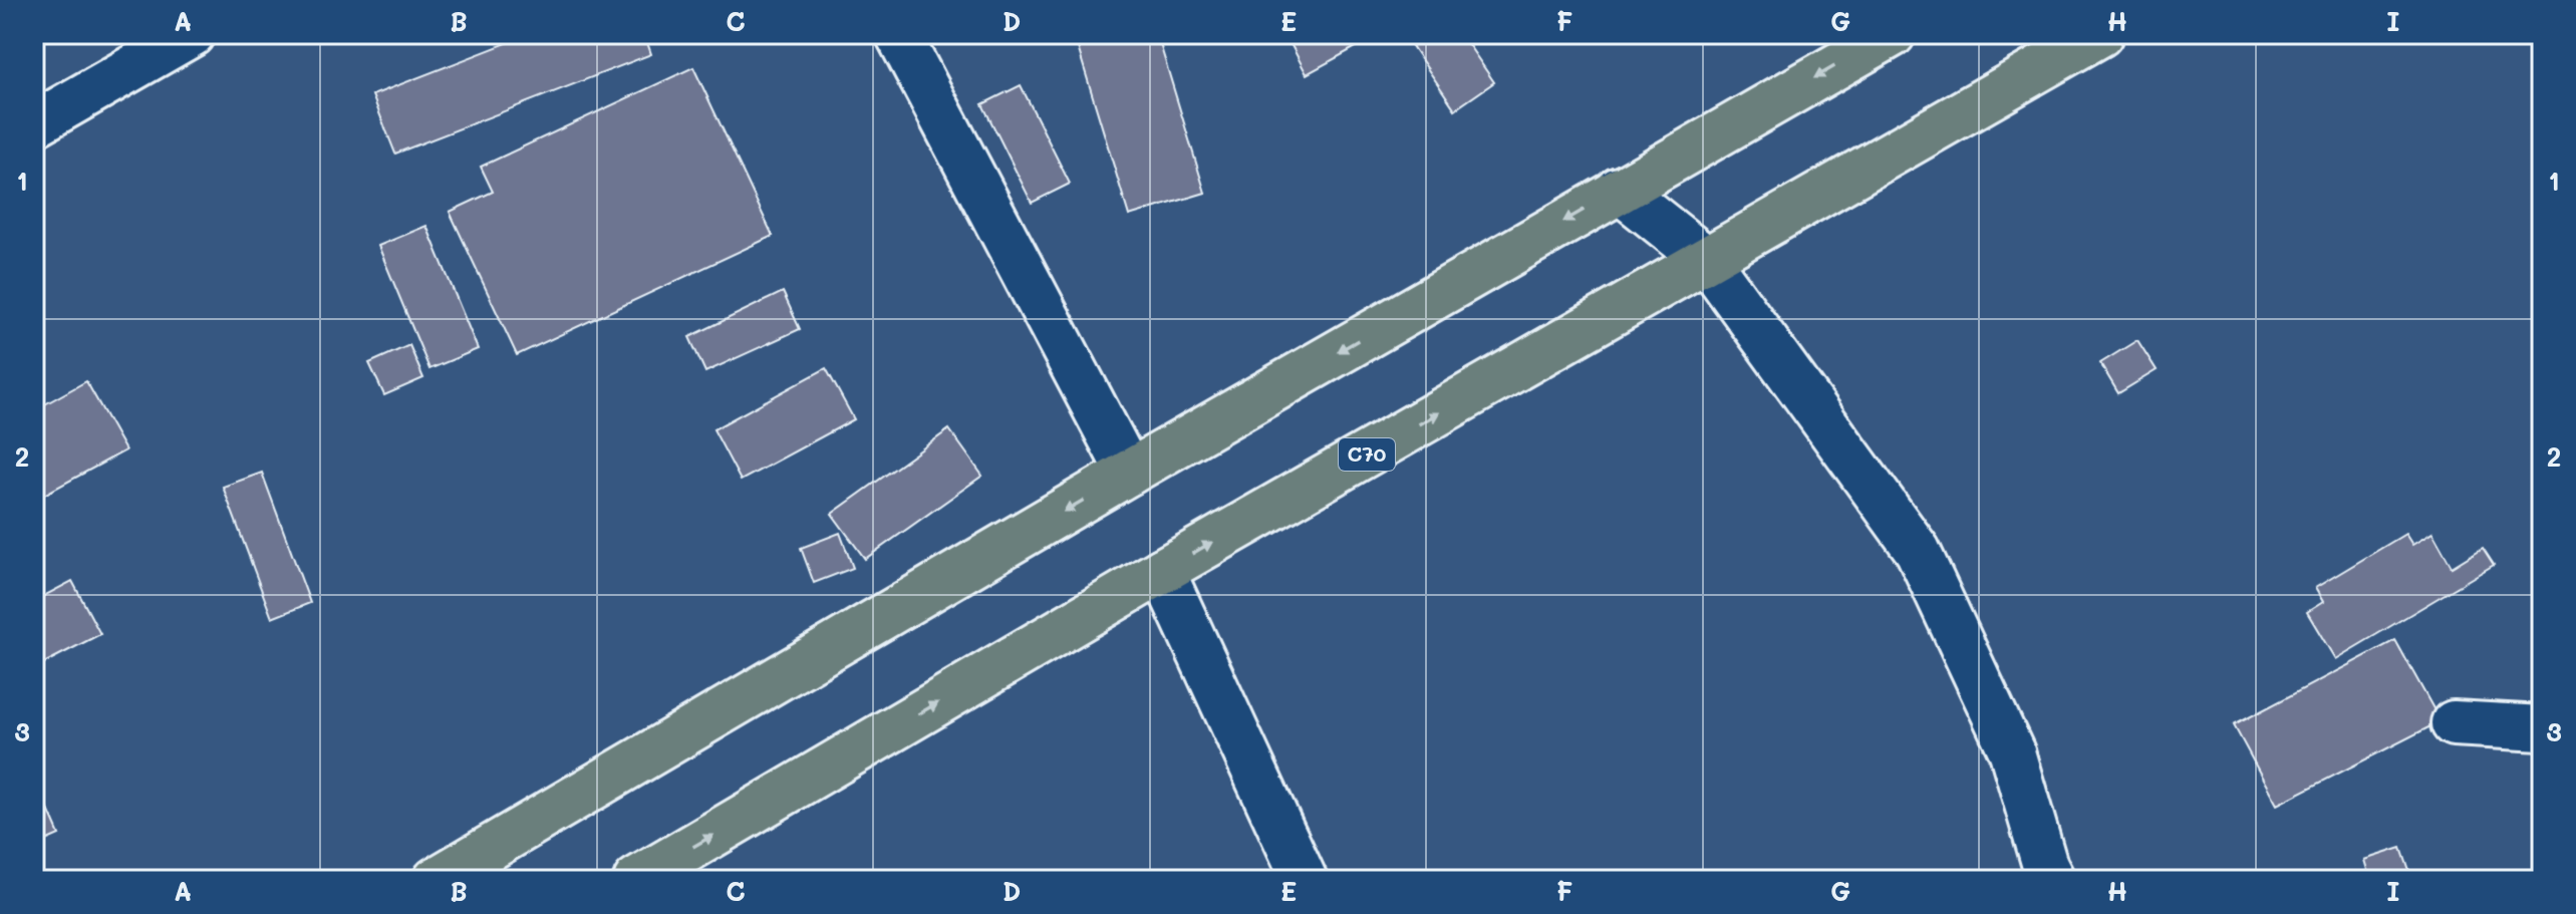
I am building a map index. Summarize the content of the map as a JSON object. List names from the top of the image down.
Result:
{
  "streets": {
    "highway": ["C70"]
  },
  "grid": {
    "columns": [
      "A",
      "B",
      "C",
      "D",
      "E",
      "F",
      "G",
      "H",
      "I"
    ],
    "rows": ["1", "2", "3"]
  }
}
